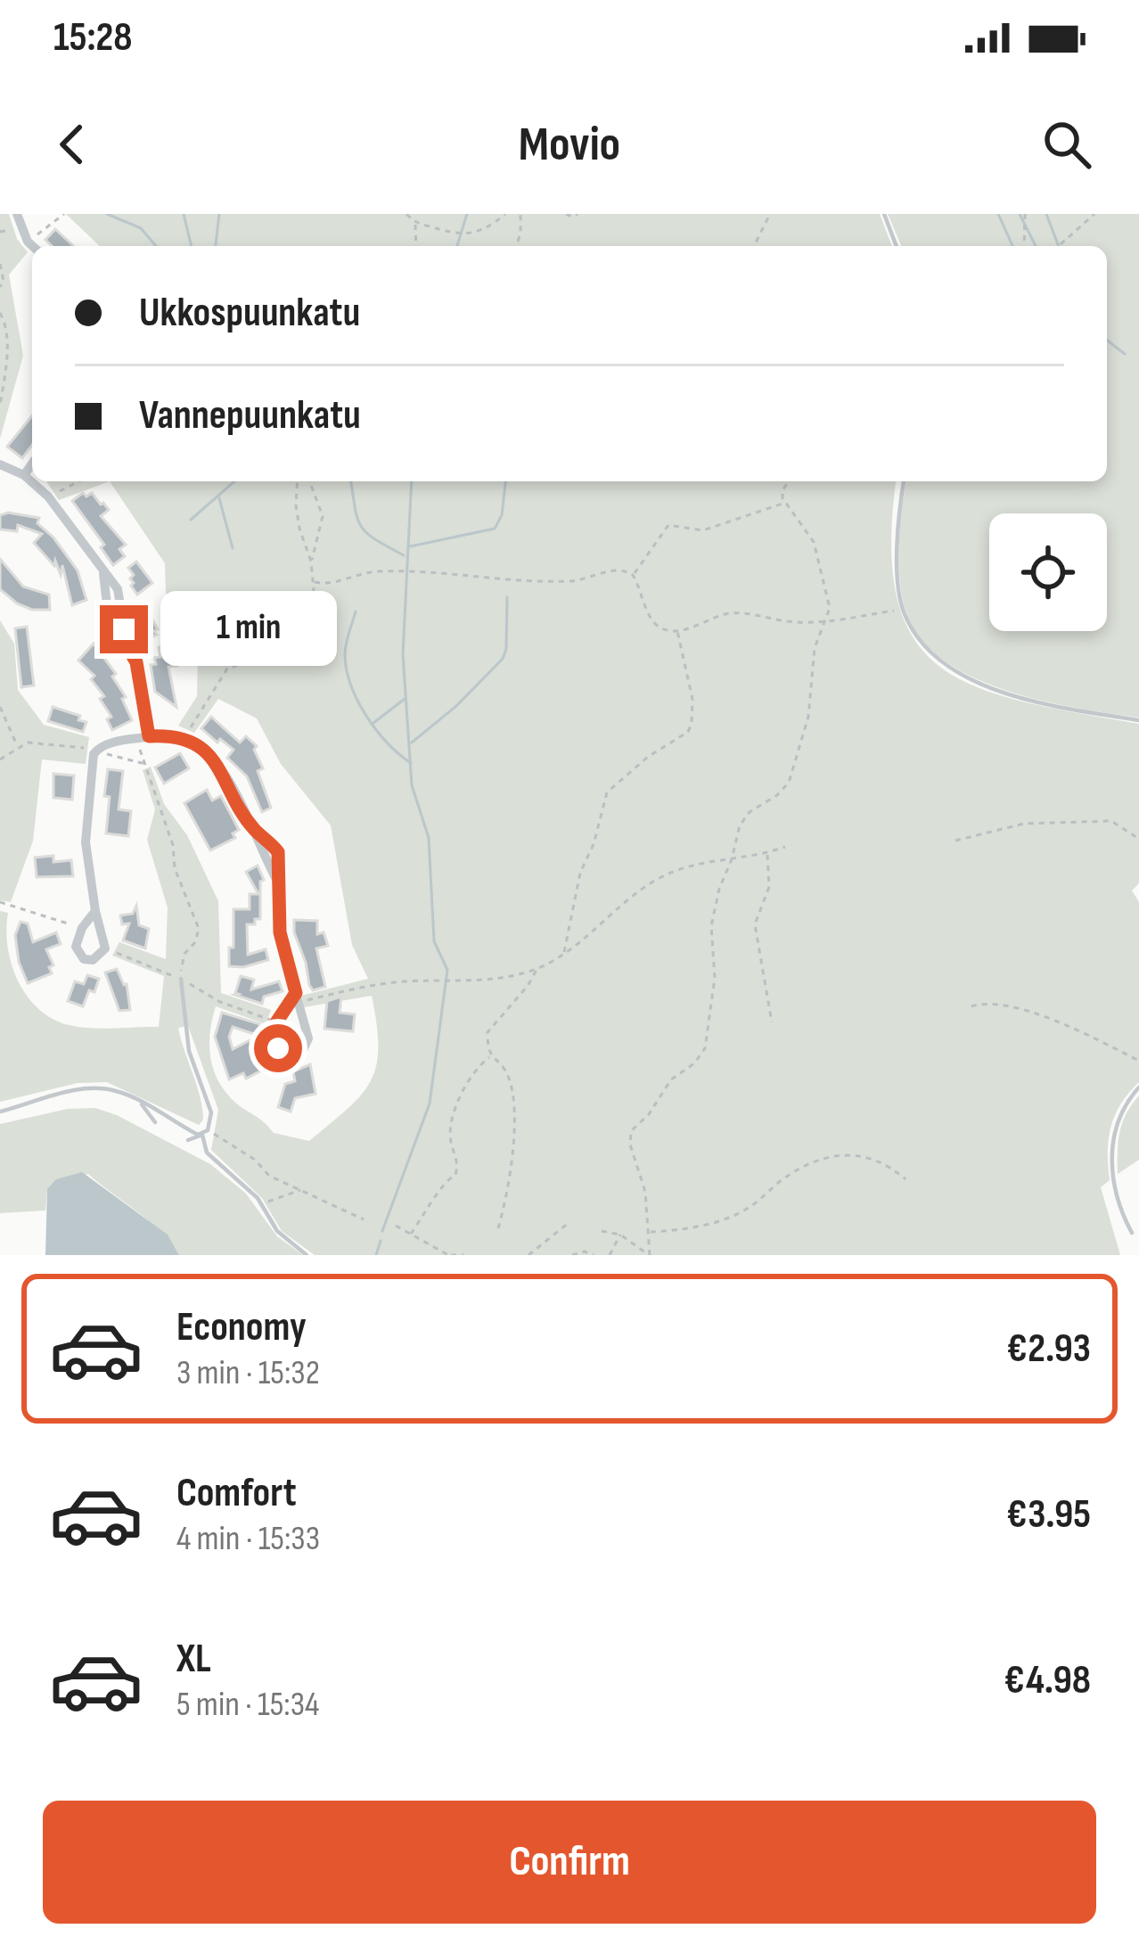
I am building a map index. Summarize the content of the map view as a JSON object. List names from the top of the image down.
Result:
{
  "page": {
    "status": "15:28",
    "header": "Movio",
    "banner": ["Ukkospuunkatu", "Vannepuunkatu"],
    "bubble": "1 min",
    "list": [
      {
        "name": "Economy",
        "note": "3 min · 15:32",
        "value": "€2.93"
      },
      {
        "name": "Comfort",
        "note": "4 min · 15:33",
        "value": "€3.95"
      },
      {
        "name": "XL",
        "note": "5 min · 15:34",
        "value": "€4.98"
      }
    ],
    "buttons": "Confirm"
  }
}
